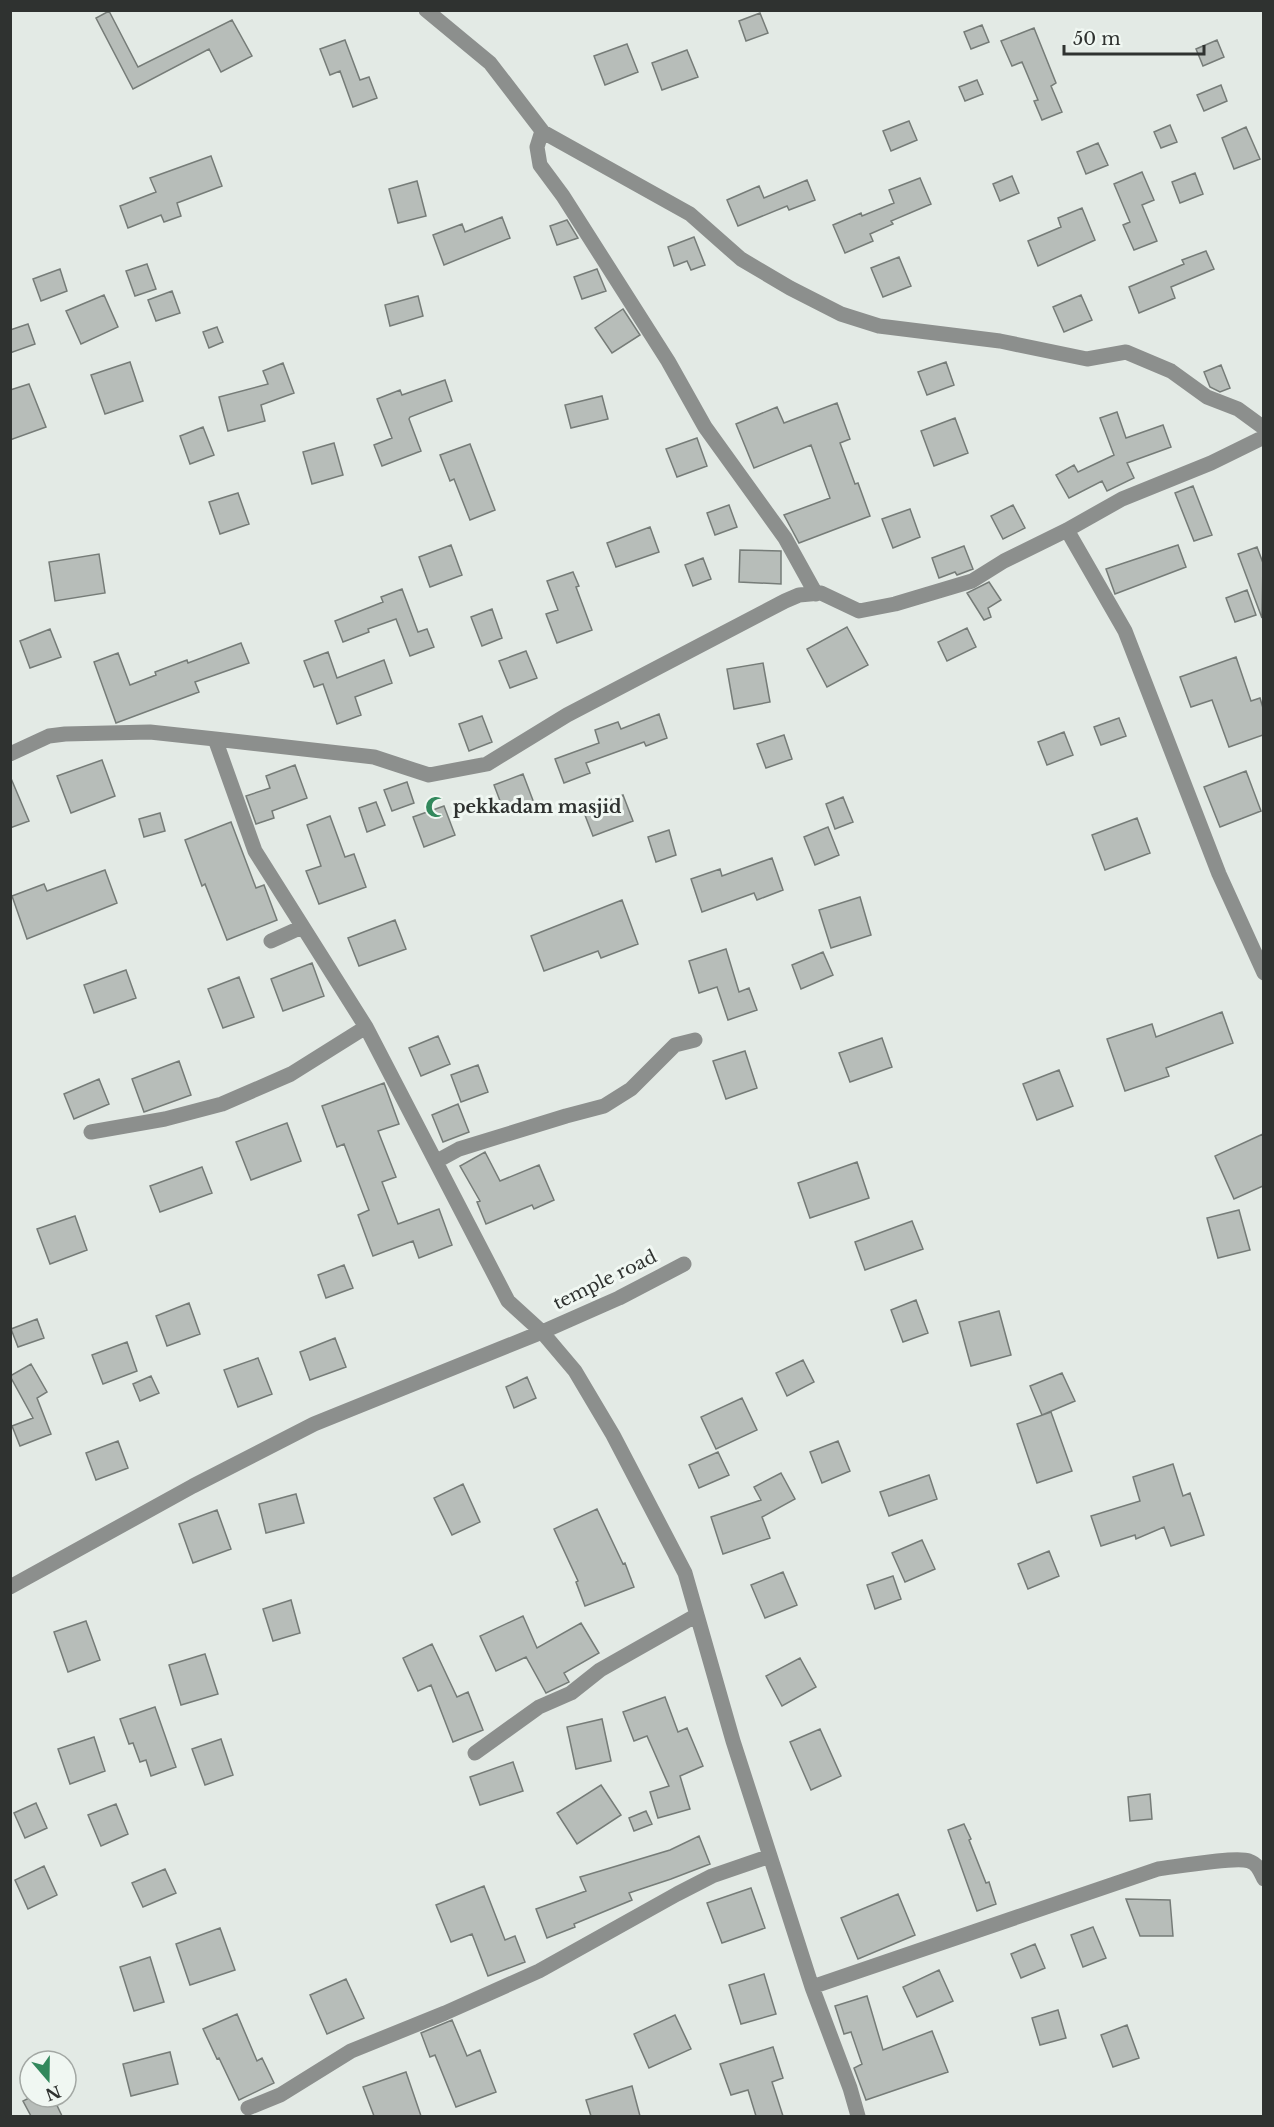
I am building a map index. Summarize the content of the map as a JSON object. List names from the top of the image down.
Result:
{
  "streets": {
    "street": ["temple road"]
  },
  "places": {
    "mosque": ["pekkadam masjid"]
  },
  "scale_bar": "50 m",
  "north": "bottom"
}
